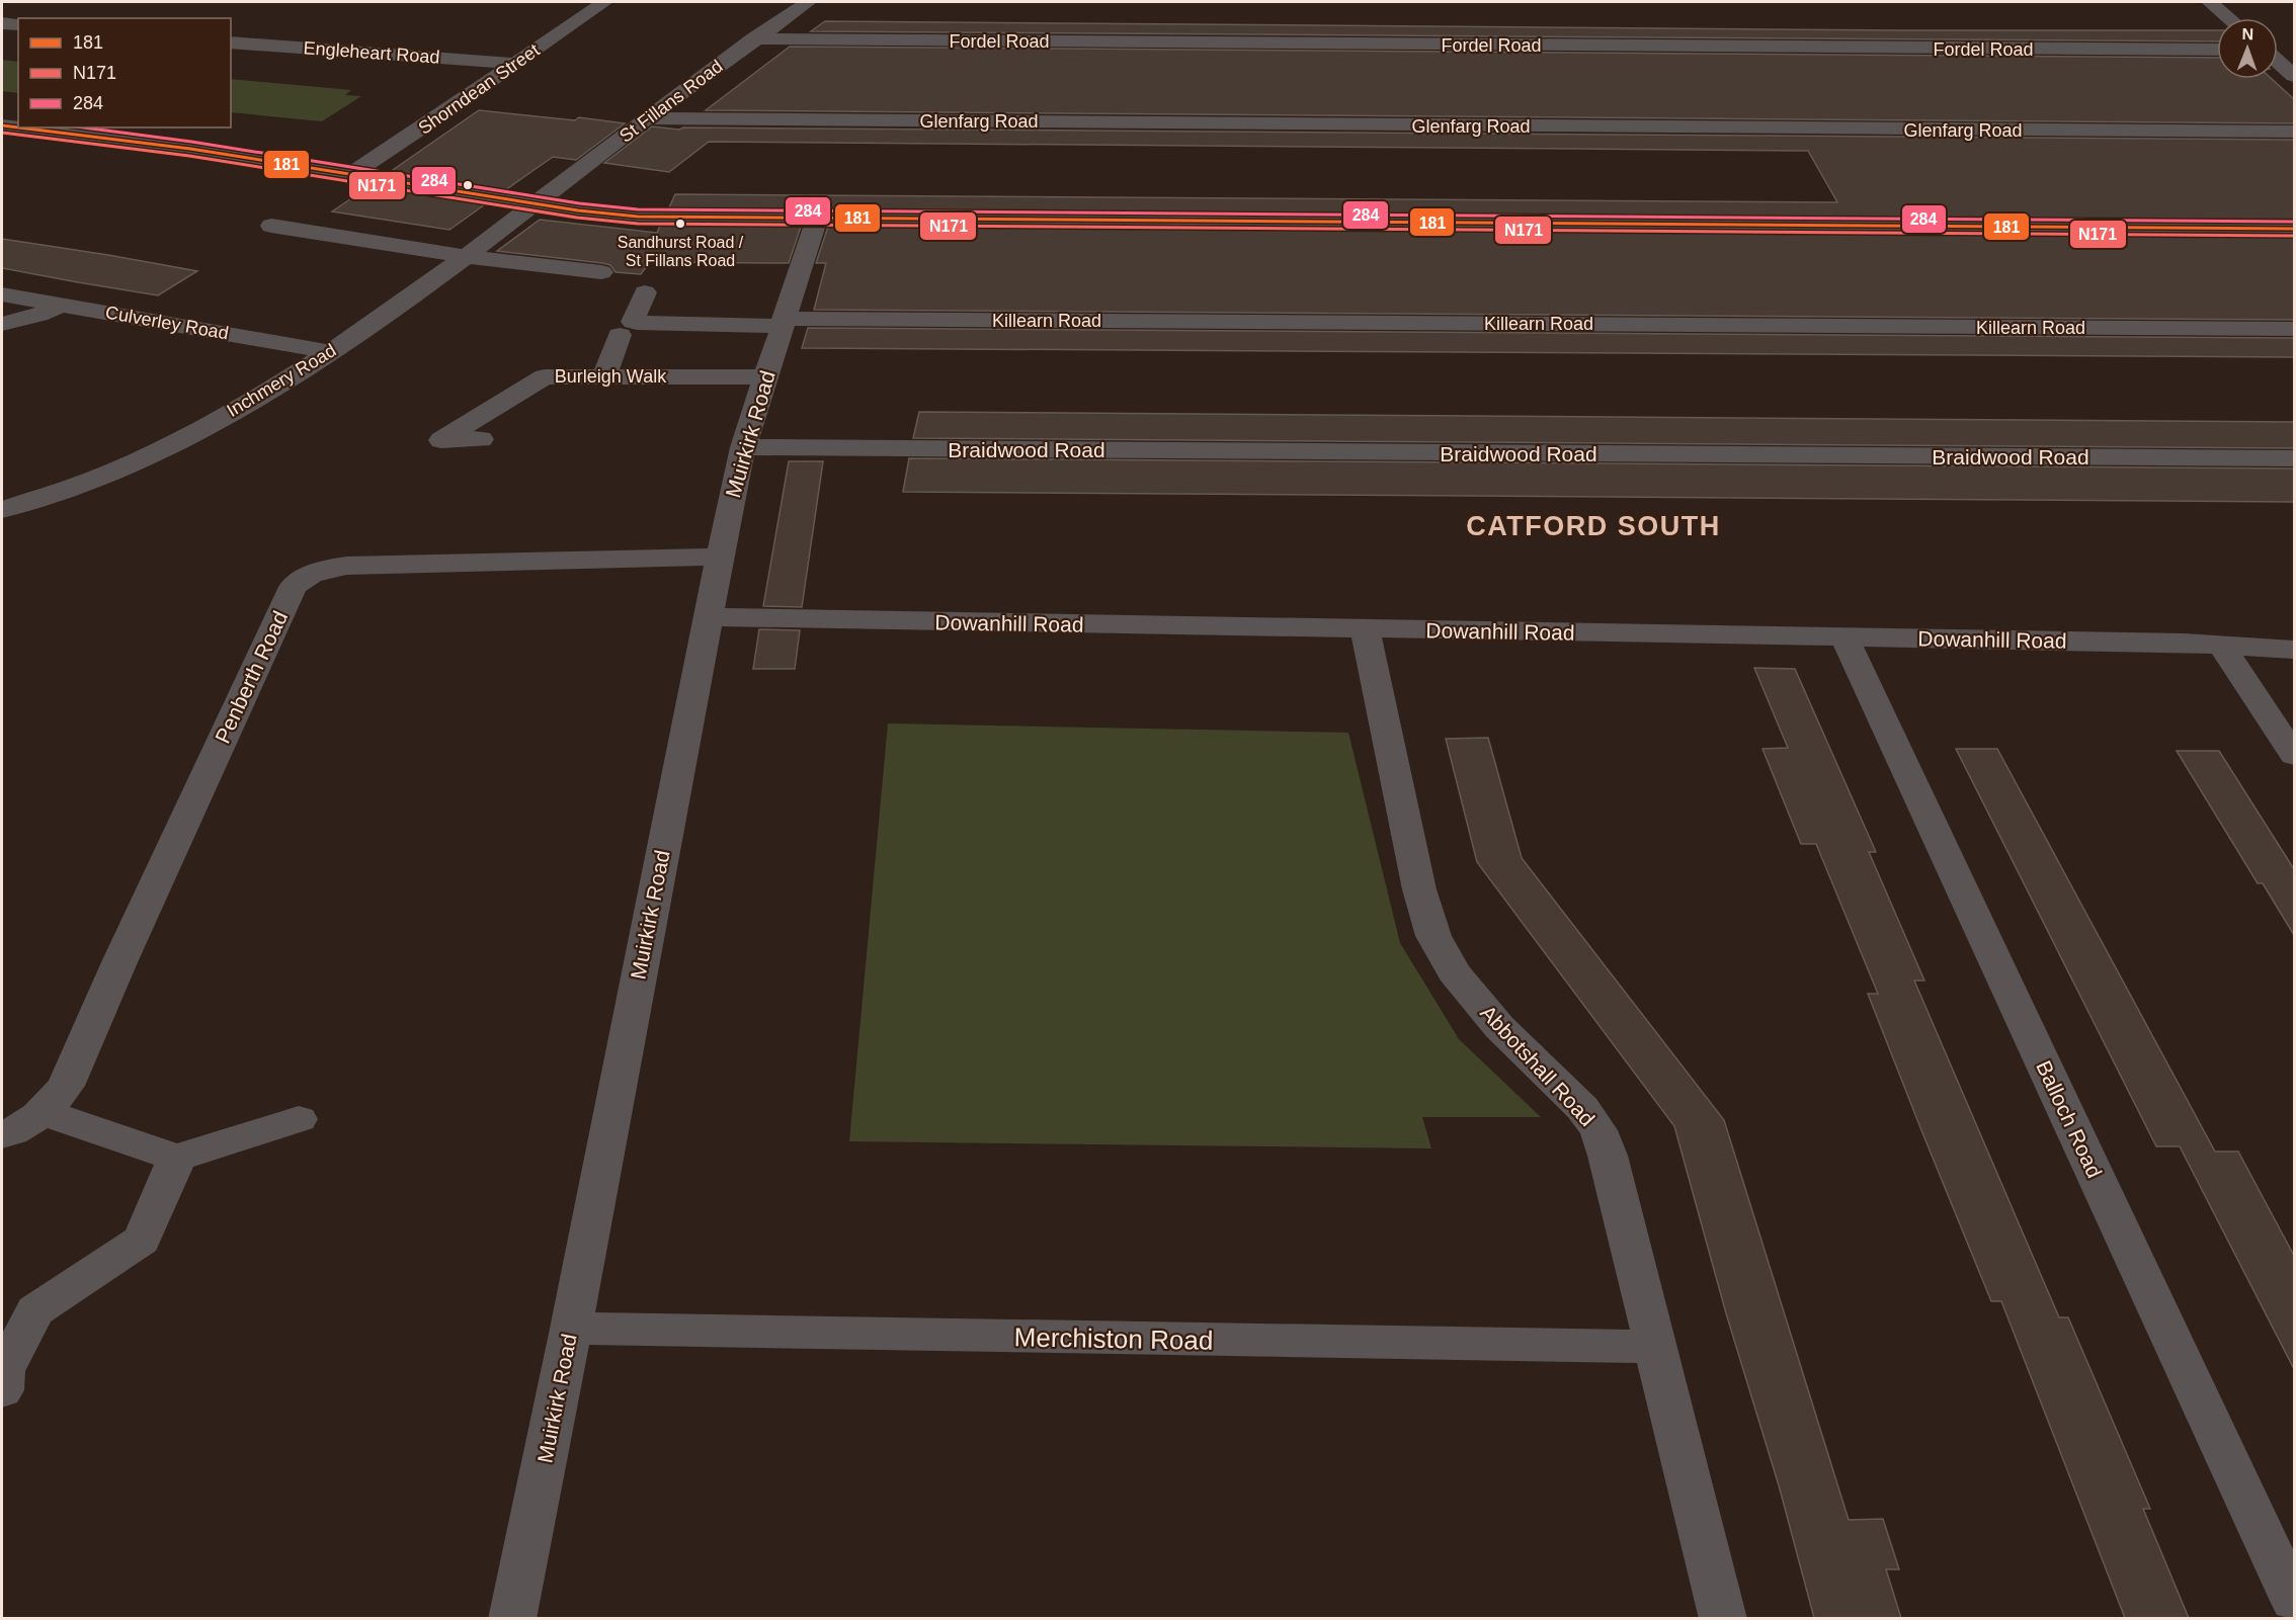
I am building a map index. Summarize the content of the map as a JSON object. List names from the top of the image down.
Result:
{
  "streets": {
    "street": [
      "Fordel Road",
      "Engleheart Road",
      "Shorndean Street",
      "St Fillans Road",
      "Glenfarg Road",
      "Killearn Road",
      "Culverley Road",
      "Burleigh Walk",
      "Inchmery Road",
      "Muirkirk Road",
      "Braidwood Road",
      "Dowanhill Road",
      "Penberth Road",
      "Abbotshall Road",
      "Balloch Road",
      "Merchiston Road"
    ]
  },
  "crossings": [
    ["Fordel Road", "St Fillans Road"],
    ["Engleheart Road", "Shorndean Street"],
    ["St Fillans Road", "Glenfarg Road"],
    ["St Fillans Road", "Inchmery Road"],
    ["Killearn Road", "Muirkirk Road"],
    ["Culverley Road", "Inchmery Road"],
    ["Burleigh Walk", "Muirkirk Road"],
    ["Muirkirk Road", "Braidwood Road"],
    ["Muirkirk Road", "Dowanhill Road"],
    ["Muirkirk Road", "Penberth Road"],
    ["Muirkirk Road", "Merchiston Road"],
    ["Dowanhill Road", "Abbotshall Road"],
    ["Dowanhill Road", "Balloch Road"],
    ["Abbotshall Road", "Merchiston Road"]
  ],
  "districts": ["CATFORD SOUTH"],
  "places": ["Sandhurst Road / St Fillans Road"],
  "lines": ["transit line 181", "transit line 284", "transit line N171"],
  "legend": ["181", "N171", "284"],
  "north": "top"
}
